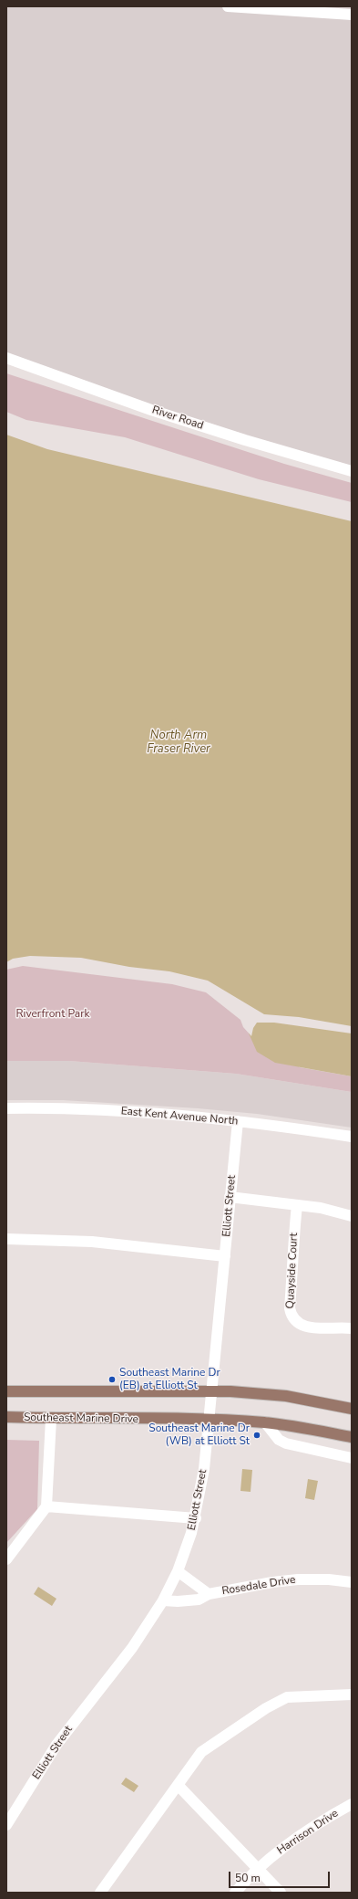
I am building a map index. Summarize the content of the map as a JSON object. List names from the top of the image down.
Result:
{
  "streets": {
    "main road": ["Southeast Marine Drive"],
    "street": [
      "River Road",
      "East Kent Avenue North",
      "Elliott Street",
      "Quayside Court",
      "Rosedale Drive",
      "Harrison Drive"
    ]
  },
  "crossings": [
    ["East Kent Avenue North", "Elliott Street"],
    ["Elliott Street", "Southeast Marine Drive"],
    ["Elliott Street", "Rosedale Drive"]
  ],
  "water": ["North Arm Fraser River"],
  "parks": ["Riverfront Park"],
  "places": ["Southeast Marine Dr (EB) at Elliott St", "Southeast Marine Dr (WB) at Elliott St"],
  "scale_bar": "50 m"
}
